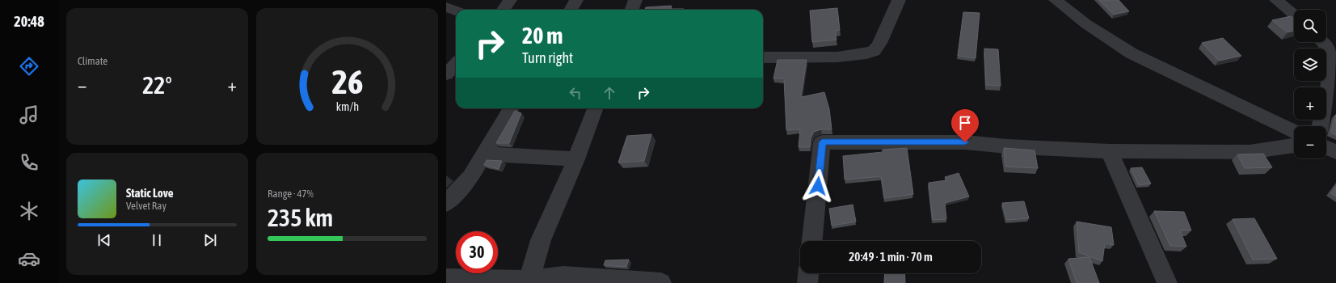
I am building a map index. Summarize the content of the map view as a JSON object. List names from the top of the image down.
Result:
{
  "page": {
    "tabs": "20:48",
    "tile": [
      "Climate",
      ["Range · 47%", "235 km"]
    ],
    "map_buttons": ["+", "−"],
    "turn": ["20 m", "Turn right"],
    "heat": ["−", "22°", "+"],
    "song": ["Static Love", "Velvet Ray"],
    "limit": "30",
    "trip": "20:49 · 1 min · 70 m",
    "gauge": ["26", "km/h"]
  }
}
